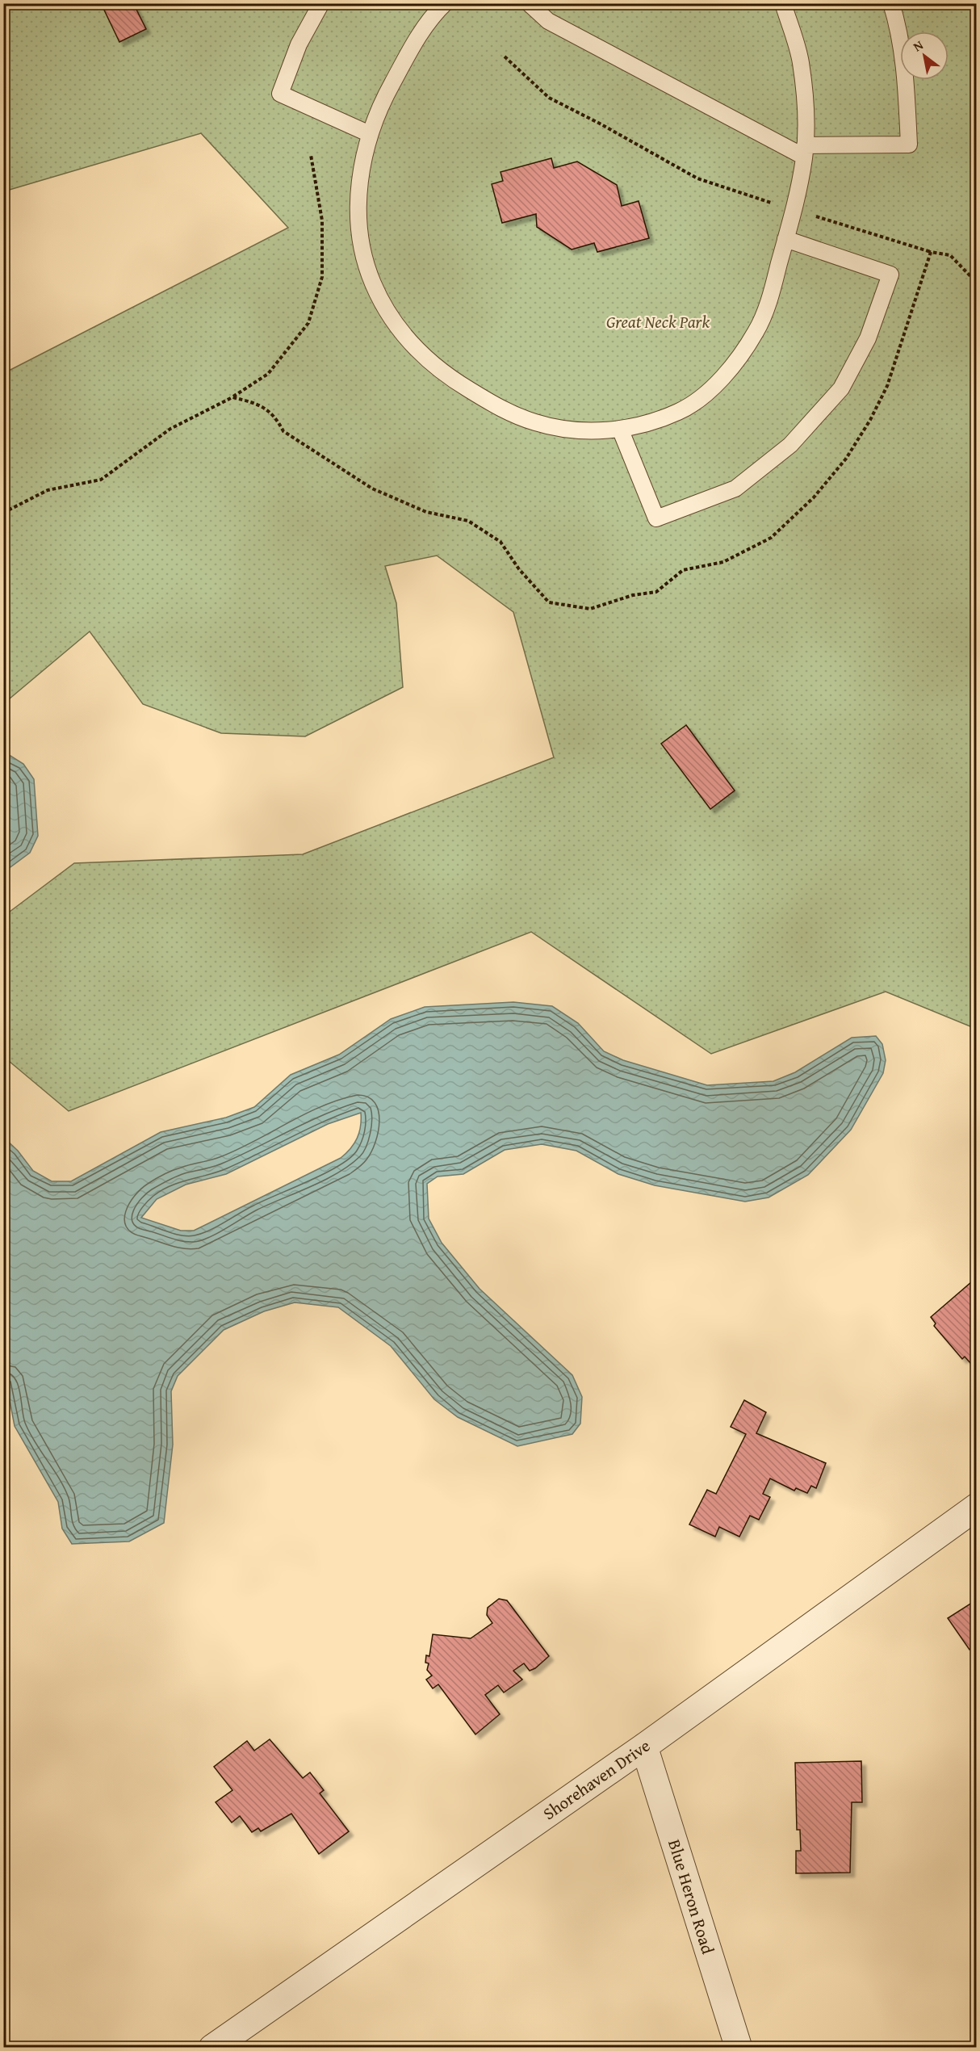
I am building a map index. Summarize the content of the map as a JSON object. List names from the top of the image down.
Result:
{
  "streets": {
    "street": ["Shorehaven Drive", "Blue Heron Road"]
  },
  "crossings": [
    ["Shorehaven Drive", "Blue Heron Road"]
  ],
  "parks": ["Great Neck Park"],
  "north": "top left"
}
